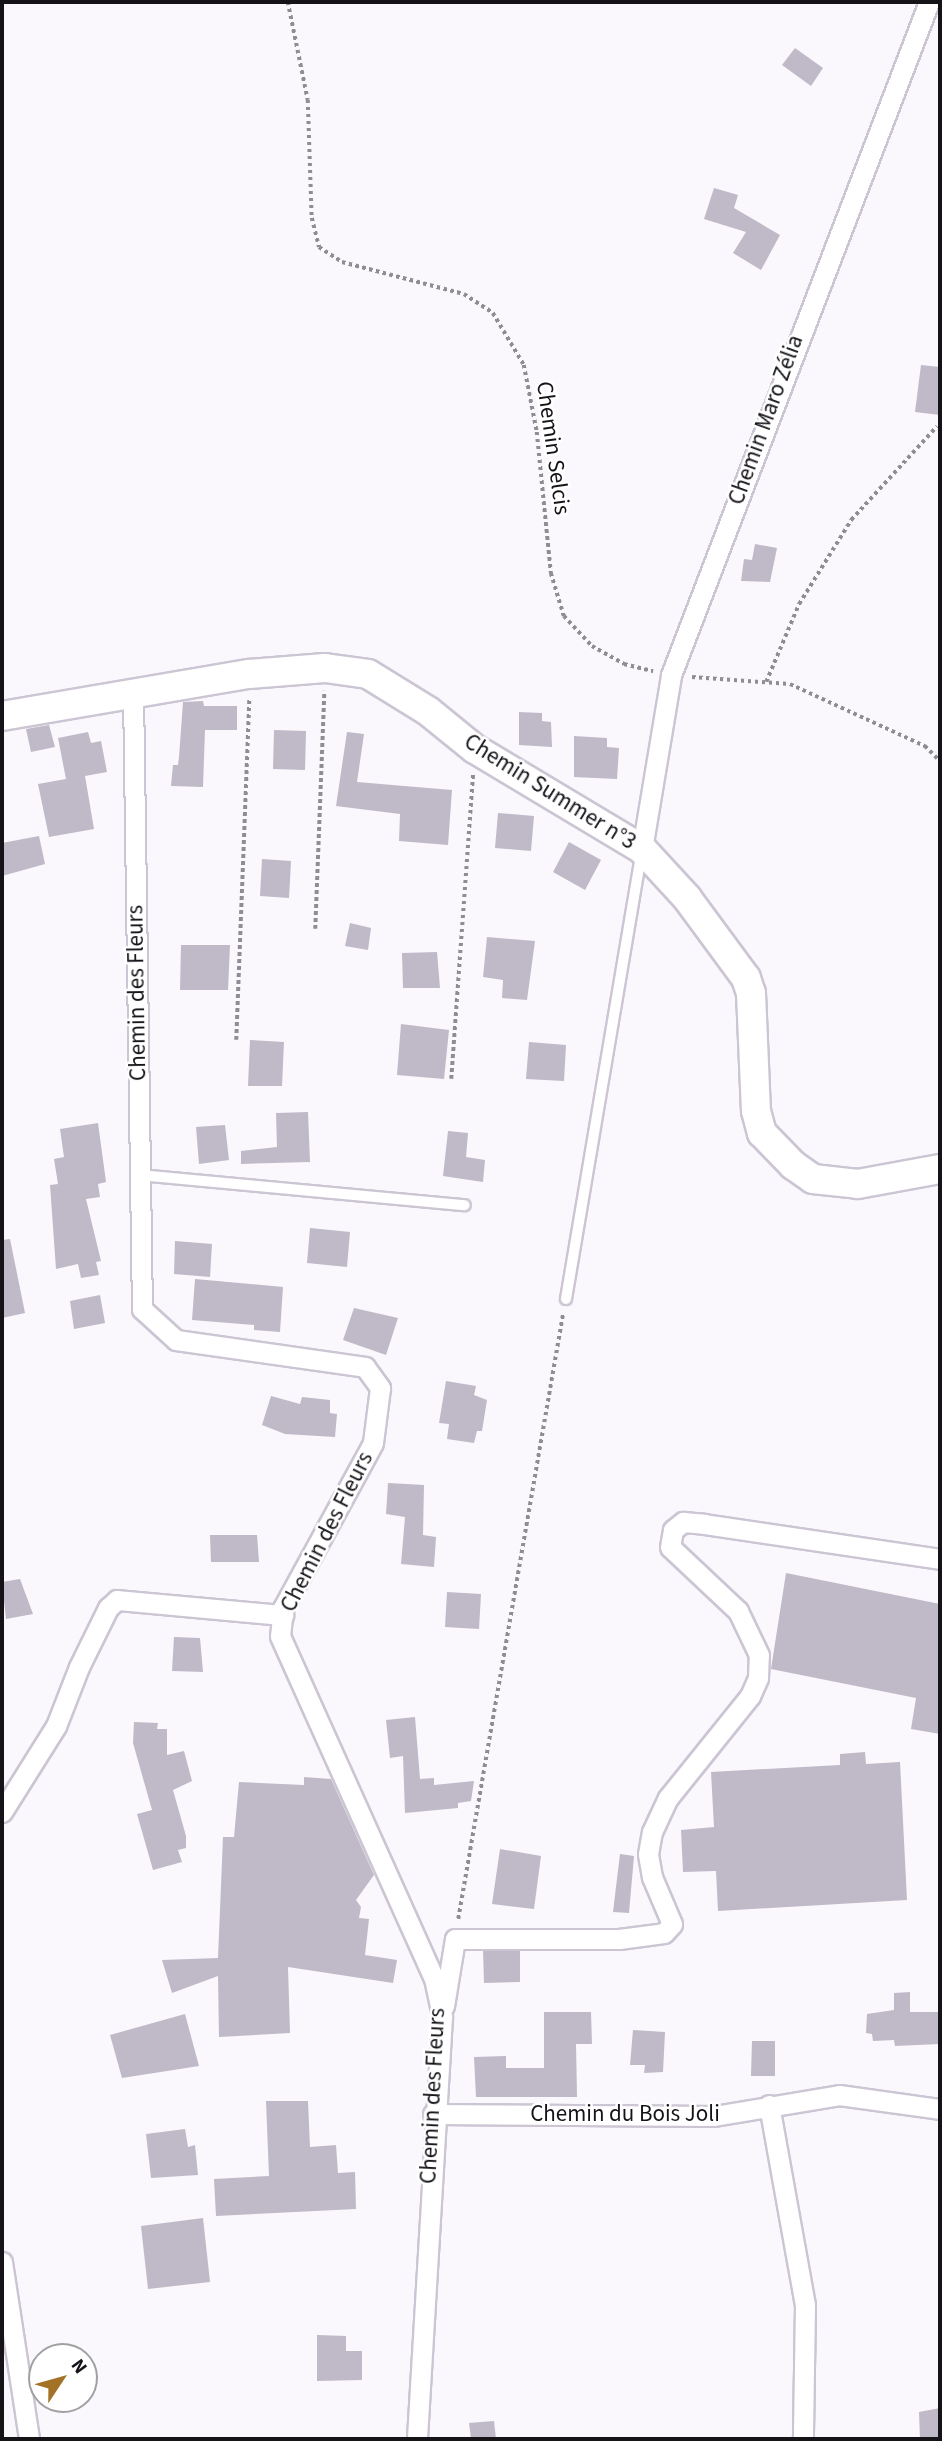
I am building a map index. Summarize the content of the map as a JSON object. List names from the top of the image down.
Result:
{
  "streets": {
    "street": [
      "Chemin Maro Zélia",
      "Chemin Summer n°3",
      "Chemin des Fleurs",
      "Chemin du Bois Joli"
    ],
    "path": ["Chemin Selcis"]
  },
  "crossings": [
    ["Chemin Maro Zélia", "Chemin Selcis"],
    ["Chemin Maro Zélia", "Chemin Summer n°3"],
    ["Chemin Summer n°3", "Chemin des Fleurs"],
    ["Chemin des Fleurs", "Chemin du Bois Joli"]
  ],
  "north": "top right"
}
